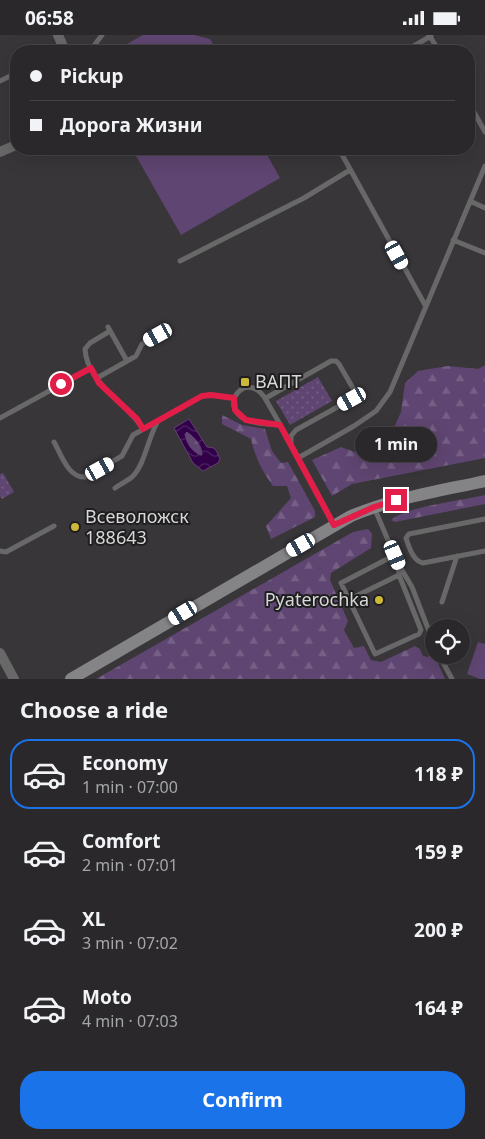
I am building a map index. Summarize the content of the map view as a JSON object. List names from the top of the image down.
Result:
{
  "places": {
    "transit": ["ВАПТ"],
    "other": ["Всеволожск 188643", "Pyaterochka"]
  },
  "page": {
    "status": "06:58",
    "banner": ["Pickup", "Дорога Жизни"],
    "bubble": "1 min",
    "heading": "Choose a ride",
    "list": [
      {
        "name": "Economy",
        "note": "1 min · 07:00",
        "value": "118 ₽"
      },
      {
        "name": "Comfort",
        "note": "2 min · 07:01",
        "value": "159 ₽"
      },
      {
        "name": "XL",
        "note": "3 min · 07:02",
        "value": "200 ₽"
      },
      {
        "name": "Moto",
        "note": "4 min · 07:03",
        "value": "164 ₽"
      }
    ],
    "buttons": "Confirm"
  }
}
